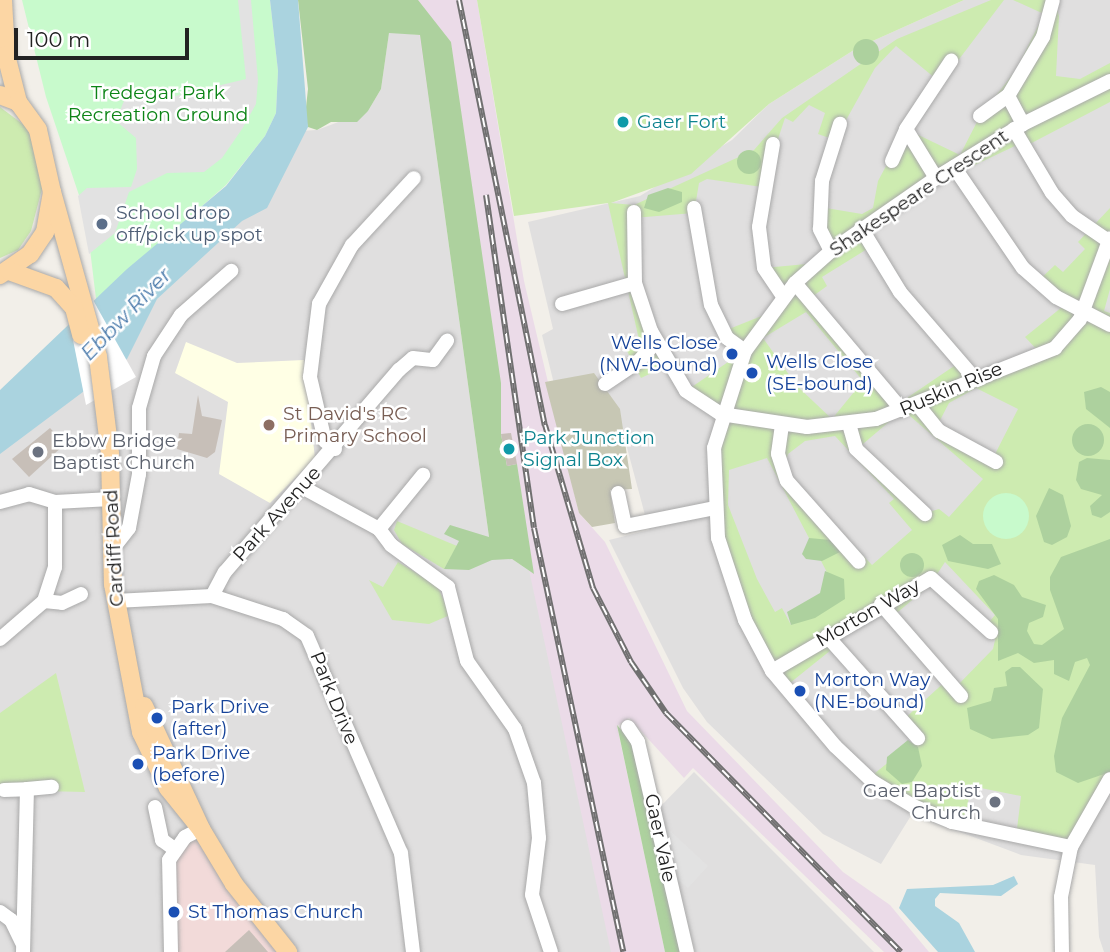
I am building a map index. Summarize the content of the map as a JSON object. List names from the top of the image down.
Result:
{
  "streets": {
    "main road": ["Cardiff Road"],
    "street": [
      "Shakespeare Crescent",
      "Ruskin Rise",
      "Park Avenue",
      "Morton Way",
      "Park Drive",
      "Gaer Vale"
    ]
  },
  "crossings": [
    ["Shakespeare Crescent", "Ruskin Rise"],
    ["Shakespeare Crescent", "Morton Way"],
    ["Park Avenue", "Park Drive"],
    ["Cardiff Road", "Park Drive"]
  ],
  "water": ["Ebbw River"],
  "parks": ["Tredegar Park Recreation Ground"],
  "places": [
    "Gaer Fort",
    "School drop off/pick up spot",
    "Wells Close (NW-bound)",
    "Wells Close (SE-bound)",
    "St David's RC Primary School",
    "Park Junction Signal Box",
    "Ebbw Bridge Baptist Church",
    "Morton Way (NE-bound)",
    "Park Drive (after)",
    "Park Drive (before)",
    "Gaer Baptist Church",
    "St Thomas Church"
  ],
  "scale_bar": "100 m"
}
